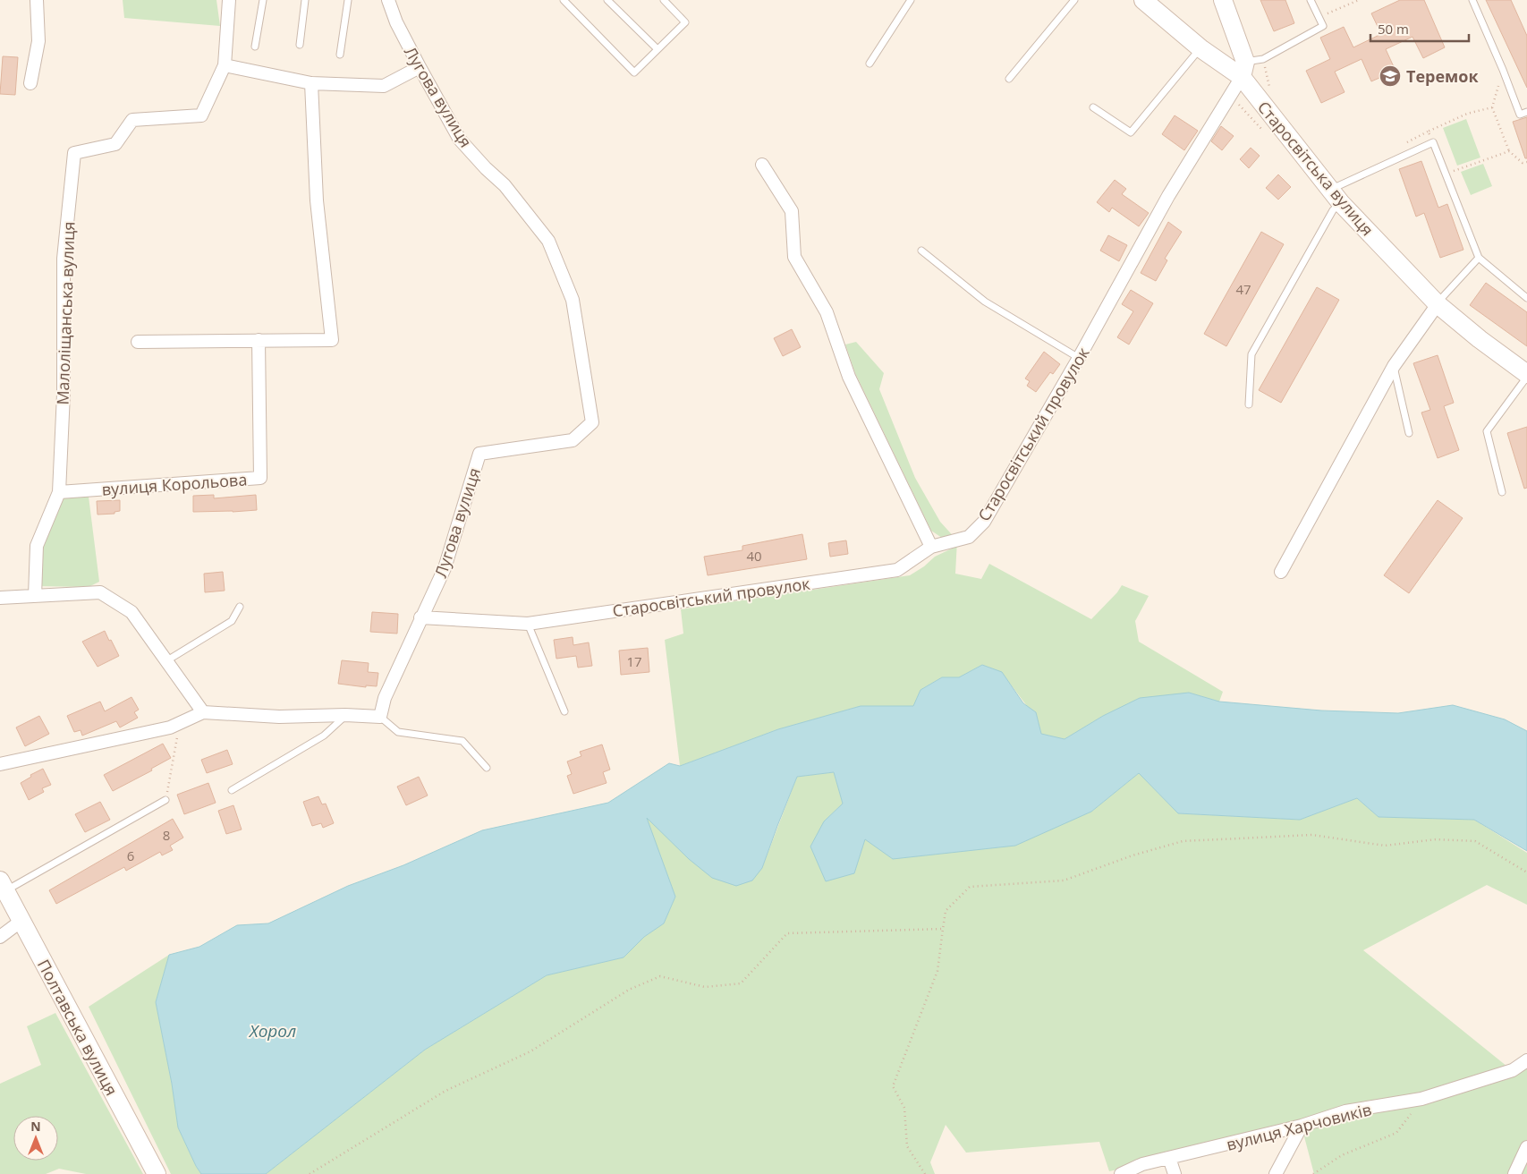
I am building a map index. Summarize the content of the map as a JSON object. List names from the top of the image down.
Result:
{
  "streets": {
    "street": [
      "Лугова вулиця",
      "Старосвітська вулиця",
      "Малоліщанська вулиця",
      "Старосвітський провулок",
      "вулиця Корольова",
      "Полтавська вулиця",
      "вулиця Харчовиків"
    ]
  },
  "crossings": [
    ["Лугова вулиця", "Старосвітський провулок"],
    ["Старосвітська вулиця", "Старосвітський провулок"],
    ["Малоліщанська вулиця", "вулиця Корольова"]
  ],
  "water": ["Хорол"],
  "places": {
    "school or university": ["Теремок"]
  },
  "house_numbers": [
    "47",
    "40",
    "17",
    "8",
    "6"
  ],
  "scale_bar": "50 m",
  "north": "top"
}
